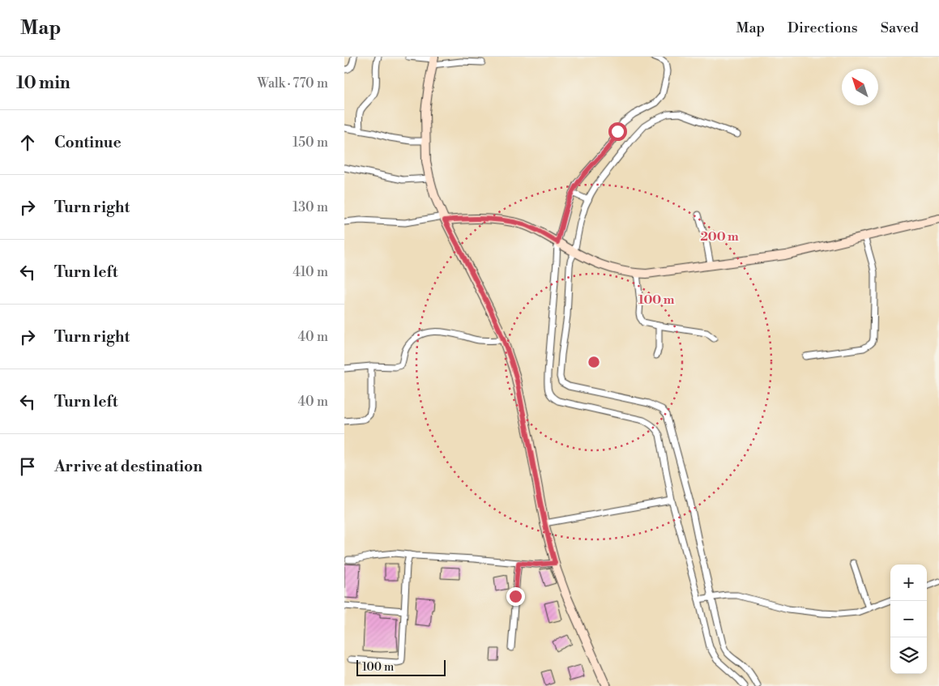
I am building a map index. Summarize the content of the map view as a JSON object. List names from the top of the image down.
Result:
{
  "scale_bar": "100 m",
  "north": "top left",
  "page": {
    "header": "Map",
    "nav": ["Map", "Directions", "Saved"],
    "heading": ["10 min", "Walk · 770 m"],
    "list": [
      ["Continue", "150 m"],
      ["Turn right", "130 m"],
      ["Turn left", "410 m"],
      ["Turn right", "40 m"],
      ["Turn left", "40 m"],
      "Arrive at destination"
    ],
    "map_buttons": ["+", "−"],
    "scale": "100 m"
  },
  "rings": ["200 m", "100 m"]
}
